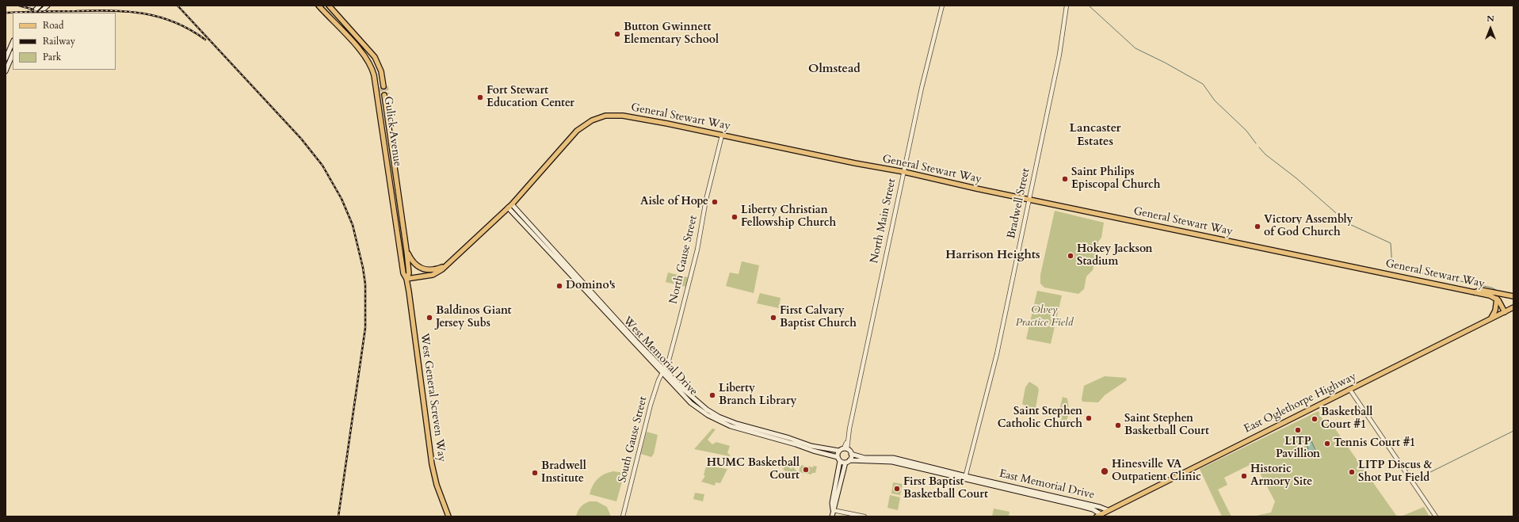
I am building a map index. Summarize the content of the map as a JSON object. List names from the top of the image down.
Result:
{
  "streets": {
    "main road": [
      "General Stewart Way",
      "Gulick Avenue",
      "West Memorial Drive",
      "West General Screven Way",
      "East Oglethorpe Highway",
      "East Memorial Drive"
    ],
    "street": [
      "Bradwell Street",
      "North Main Street",
      "North Gause Street",
      "South Gause Street"
    ]
  },
  "crossings": [
    ["General Stewart Way", "Gulick Avenue"],
    ["General Stewart Way", "Bradwell Street"],
    ["General Stewart Way", "North Main Street"],
    ["General Stewart Way", "North Gause Street"],
    ["General Stewart Way", "West Memorial Drive"],
    ["General Stewart Way", "West General Screven Way"],
    ["General Stewart Way", "East Oglethorpe Highway"],
    ["Gulick Avenue", "West General Screven Way"],
    ["Bradwell Street", "East Memorial Drive"],
    ["North Main Street", "West Memorial Drive"],
    ["North Main Street", "East Memorial Drive"],
    ["North Gause Street", "West Memorial Drive"],
    ["North Gause Street", "South Gause Street"],
    ["West Memorial Drive", "South Gause Street"],
    ["West Memorial Drive", "East Memorial Drive"],
    ["East Oglethorpe Highway", "East Memorial Drive"]
  ],
  "districts": ["Olmstead", "Lancaster Estates", "Harrison Heights"],
  "parks": ["Olvey Practice Field"],
  "places": [
    "Button Gwinnett Elementary School",
    "Fort Stewart Education Center",
    "Saint Philips Episcopal Church",
    "Aisle of Hope",
    "Liberty Christian Fellowship Church",
    "Victory Assembly of God Church",
    "Hokey Jackson Stadium",
    "Domino's",
    "Baldinos Giant Jersey Subs",
    "First Calvary Baptist Church",
    "Liberty Branch Library",
    "Saint Stephen Catholic Church",
    "Basketball Court #1",
    "Saint Stephen Basketball Court",
    "LITP Pavillion",
    "Tennis Court #1",
    "HUMC Basketball Court",
    "Hinesville VA Outpatient Clinic",
    "LITP Discus & Shot Put Field",
    "Bradwell Institute",
    "Historic Armory Site",
    "First Baptist Basketball Court"
  ],
  "legend": ["Road", "Railway", "Park"],
  "north": "top"
}
